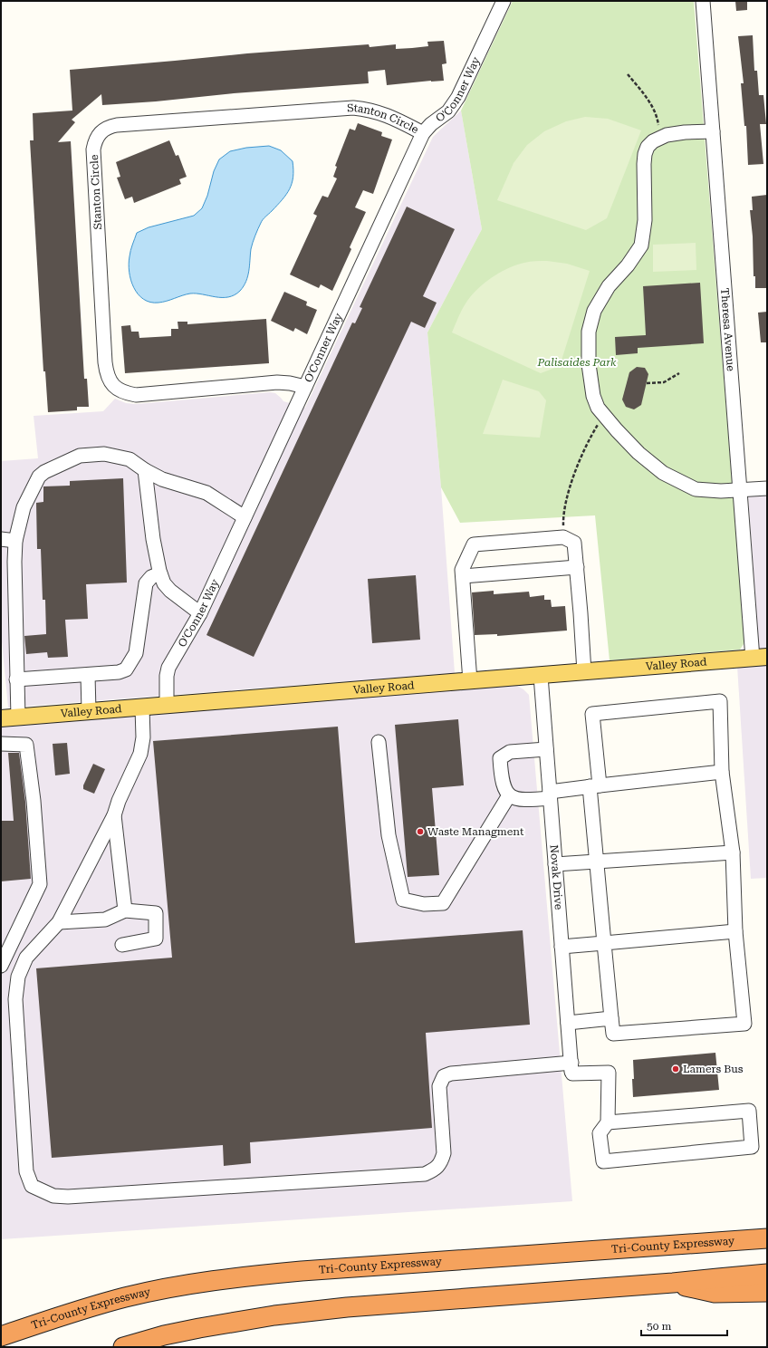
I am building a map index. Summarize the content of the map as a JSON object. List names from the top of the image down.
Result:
{
  "streets": {
    "highway": ["Tri-County Expressway"],
    "main road": ["Valley Road"],
    "street": [
      "O'Conner Way",
      "Stanton Circle",
      "Theresa Avenue",
      "Novak Drive"
    ]
  },
  "crossings": [
    ["O'Conner Way", "Stanton Circle"],
    ["O'Conner Way", "Valley Road"],
    ["Theresa Avenue", "Valley Road"],
    ["Valley Road", "Novak Drive"]
  ],
  "parks": ["Palisaides Park"],
  "places": ["Waste Managment", "Lamers Bus"],
  "scale_bar": "50 m"
}
